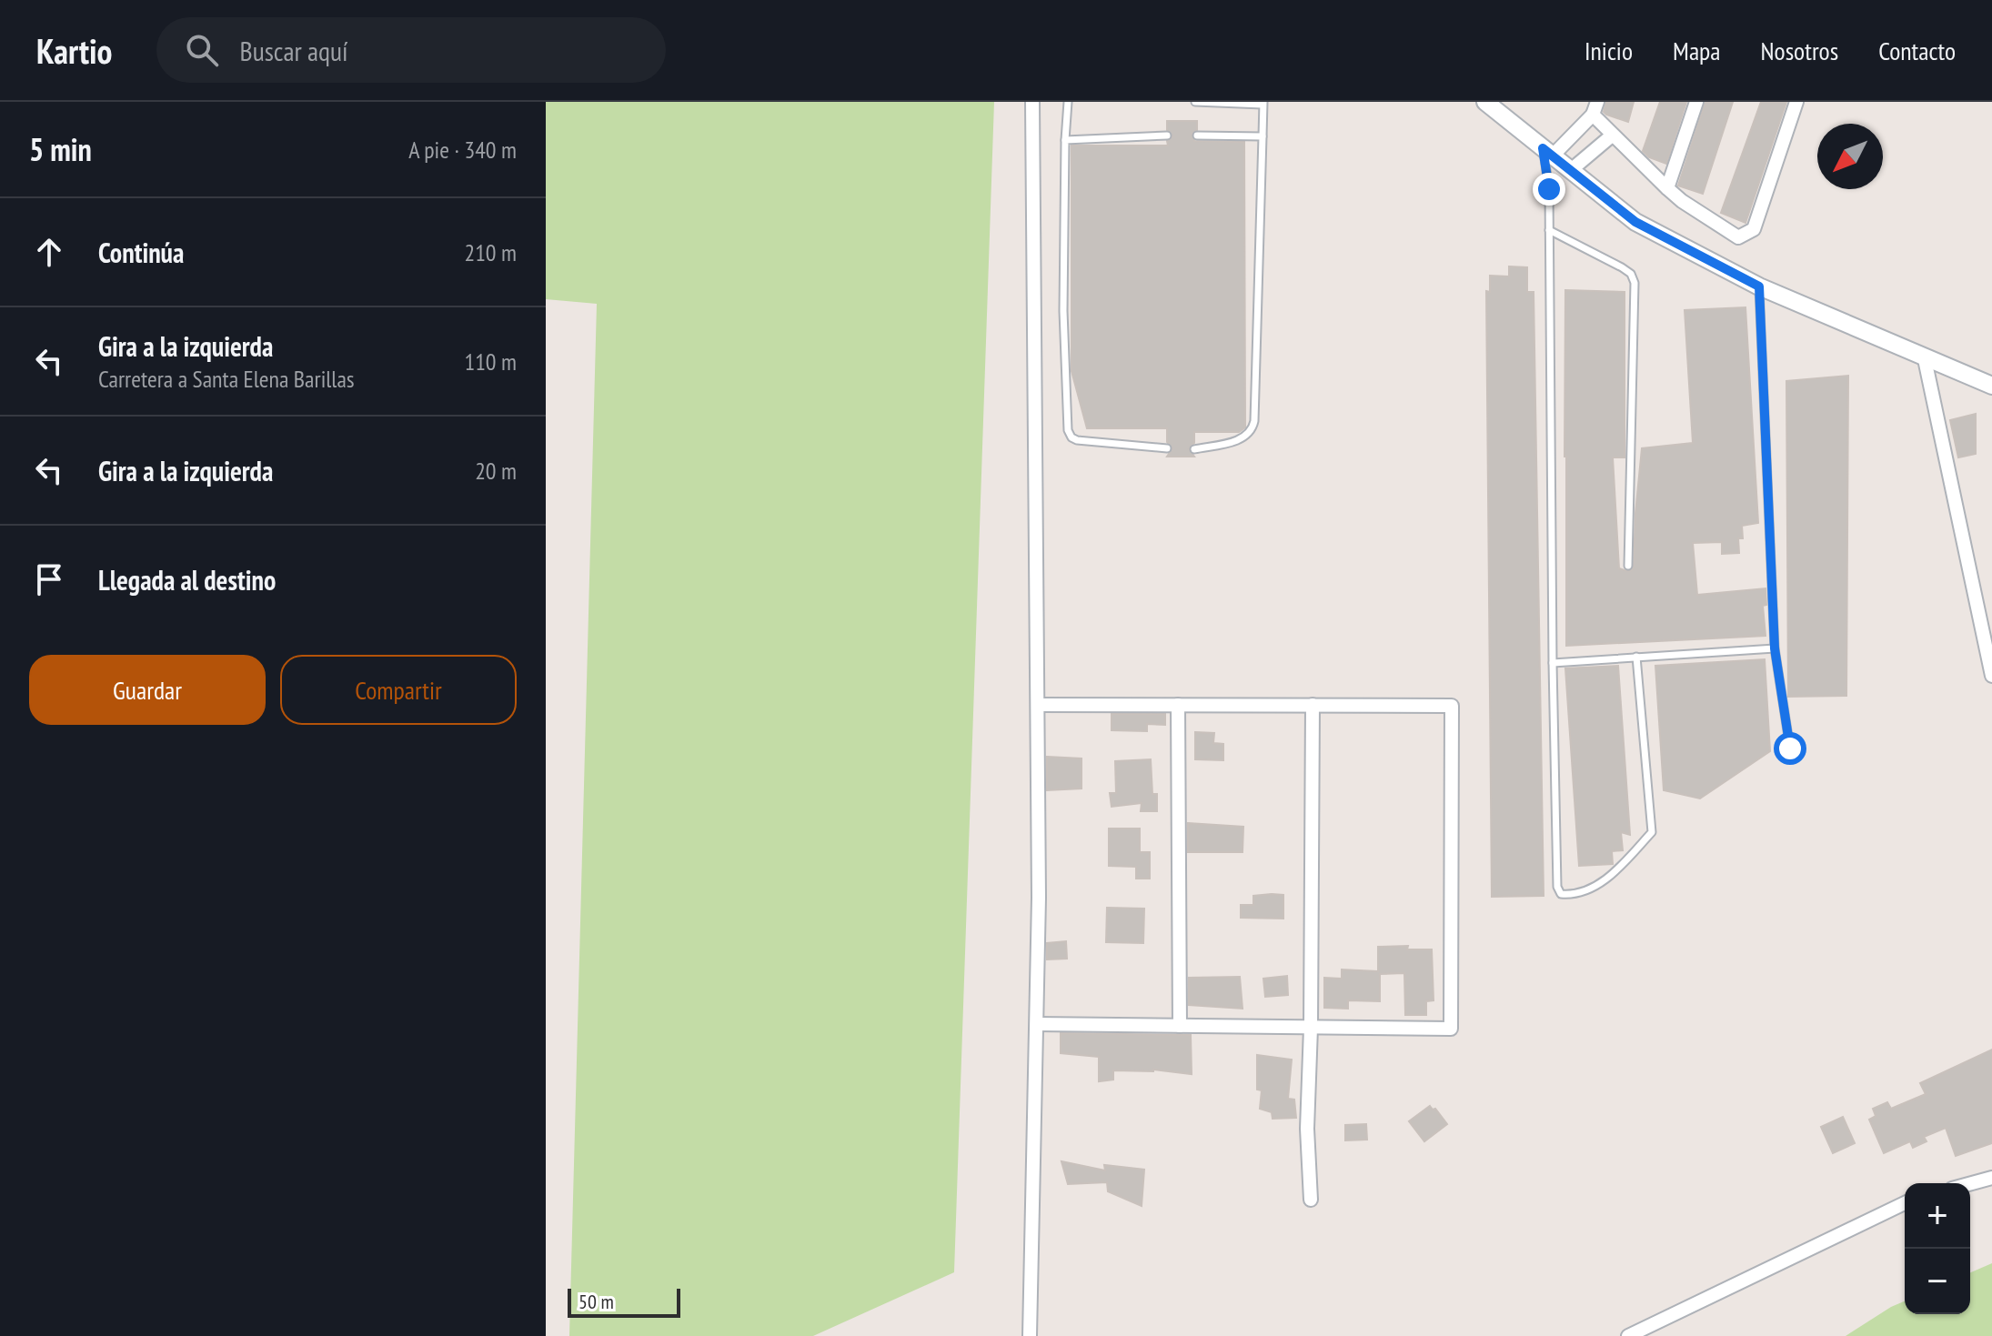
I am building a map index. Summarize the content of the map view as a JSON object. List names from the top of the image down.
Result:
{
  "scale_bar": "50 m",
  "north": "bottom left",
  "page": {
    "header": "Kartio",
    "search": "Buscar aquí",
    "nav": [
      "Inicio",
      "Mapa",
      "Nosotros",
      "Contacto"
    ],
    "heading": ["5 min", "A pie · 340 m"],
    "list": [
      ["Continúa", "210 m"],
      ["Gira a la izquierda", "Carretera a Santa Elena Barillas", "110 m"],
      ["Gira a la izquierda", "20 m"],
      "Llegada al destino"
    ],
    "buttons": ["Guardar", "Compartir"],
    "map_buttons": ["+", "−"],
    "scale": "50 m"
  }
}
